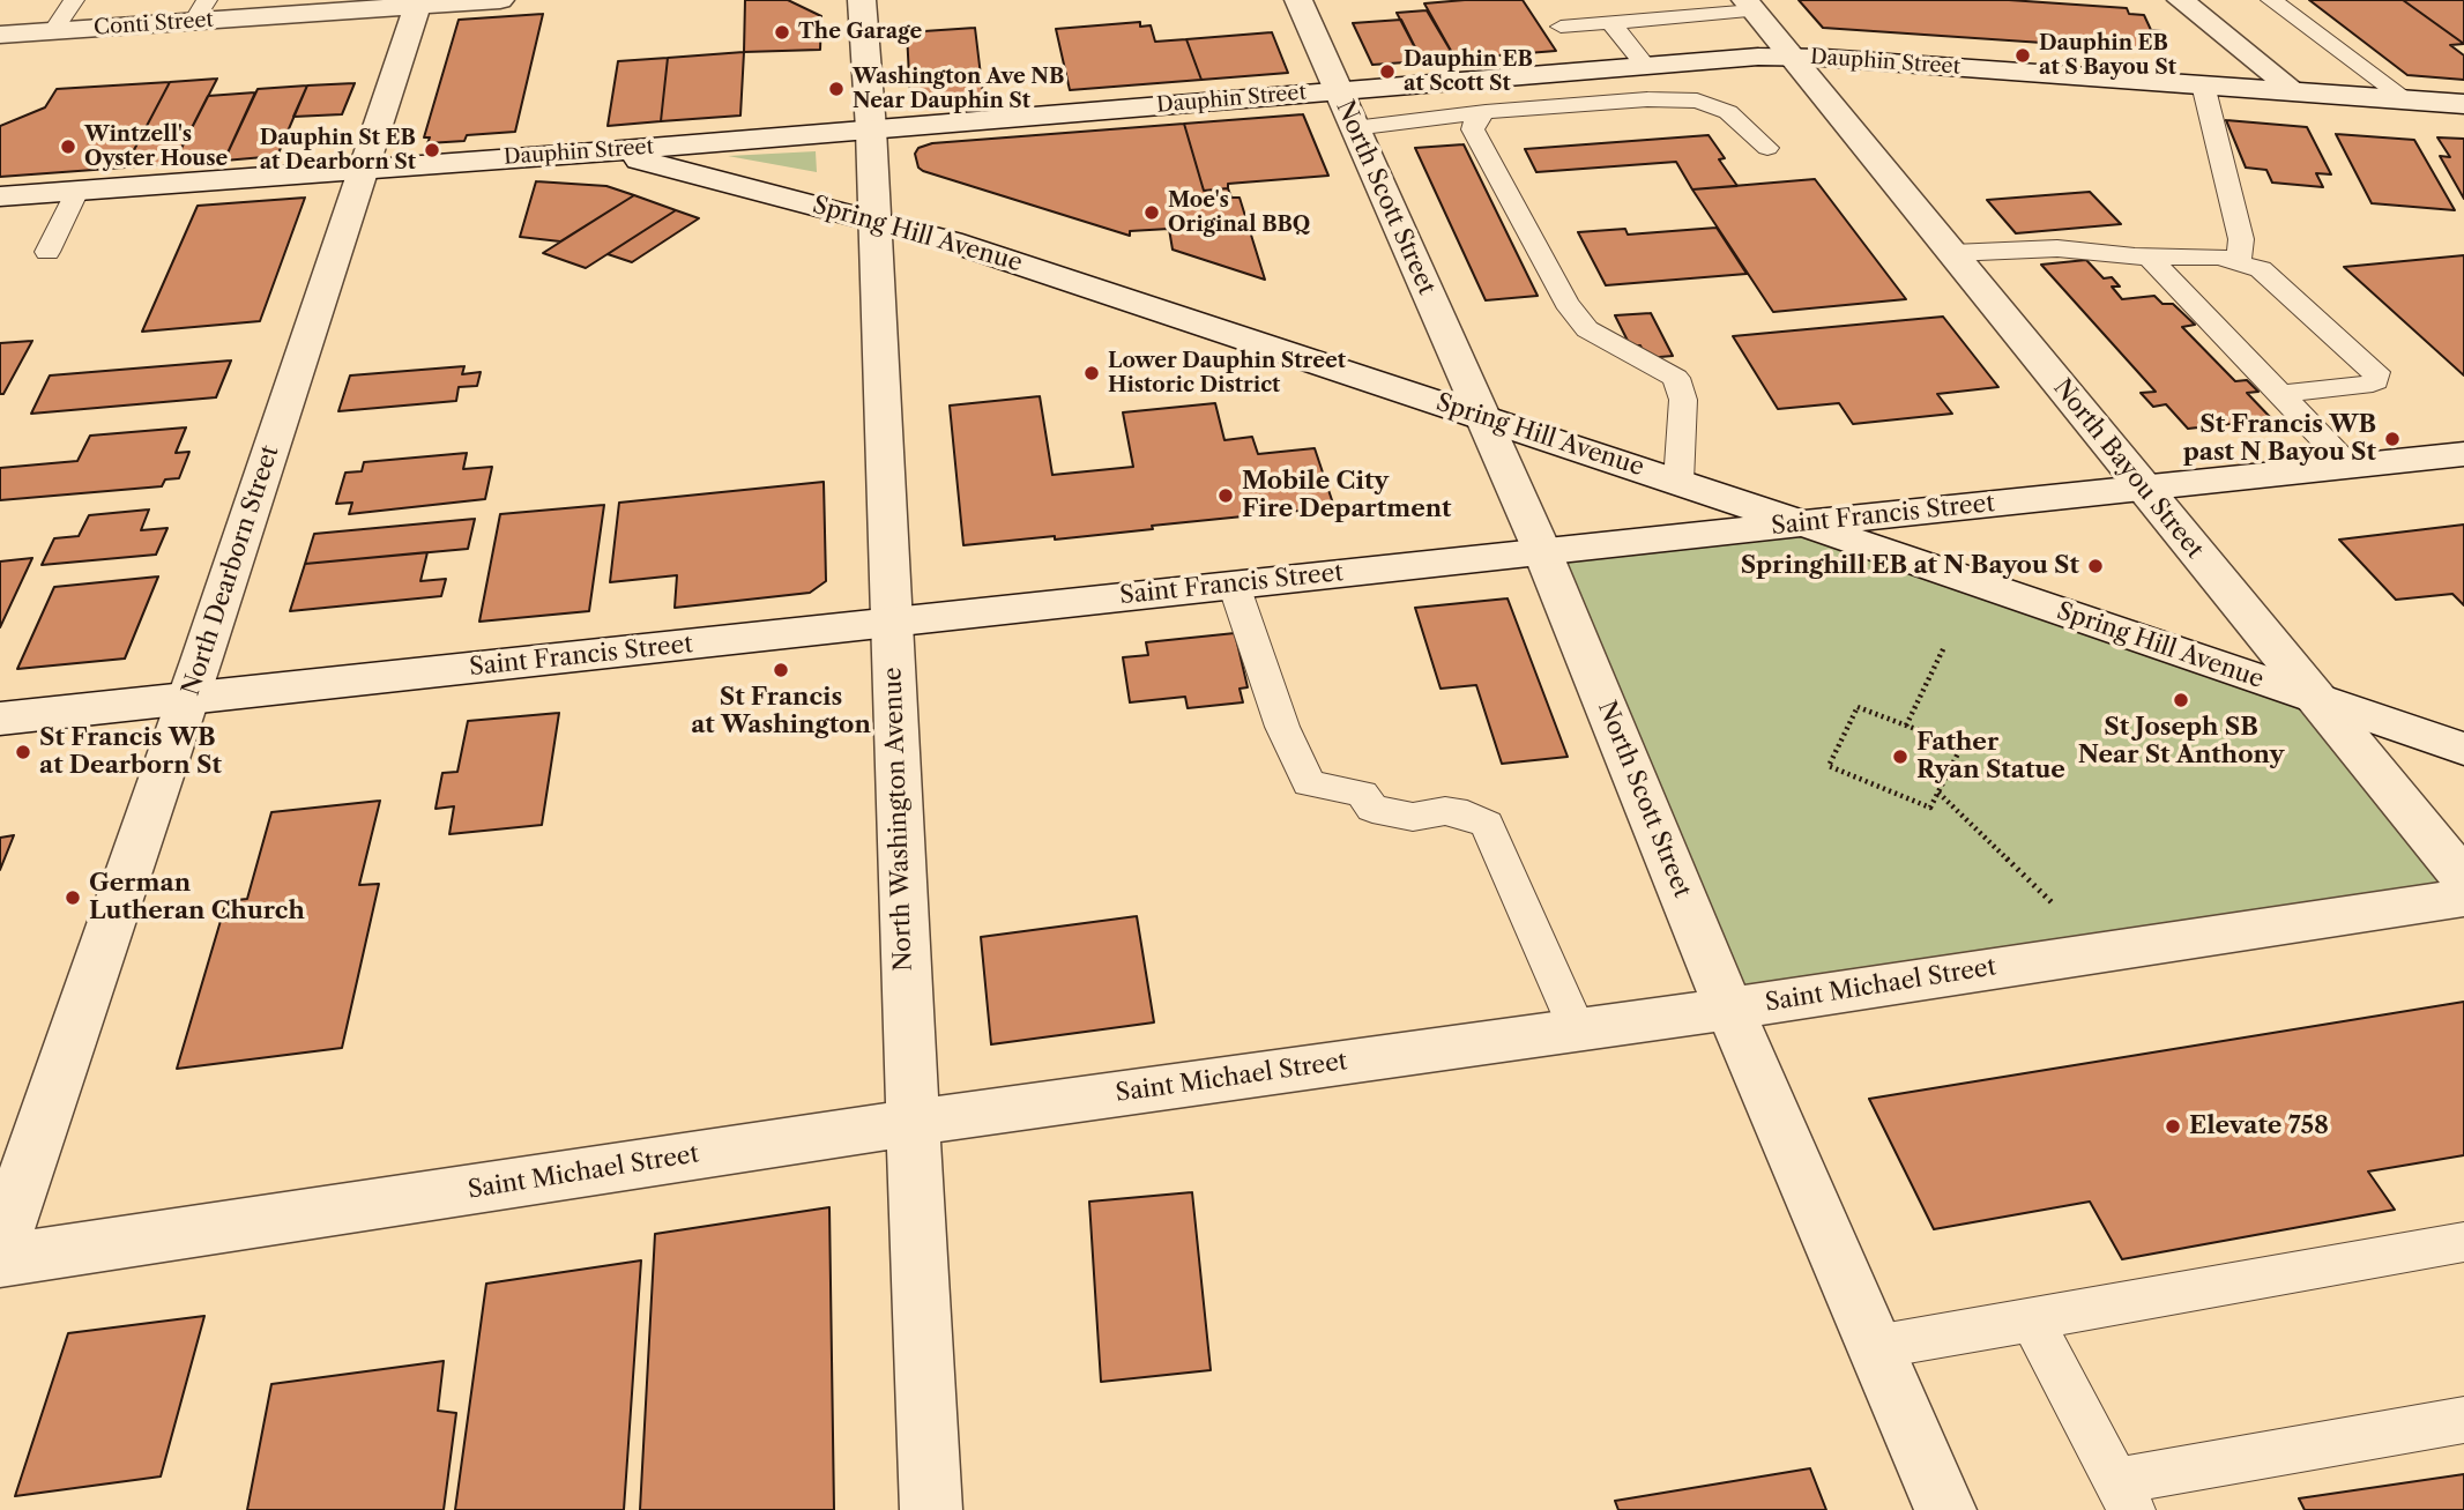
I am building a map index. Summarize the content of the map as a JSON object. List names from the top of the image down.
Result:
{
  "streets": {
    "street": [
      "Conti Street",
      "Dauphin Street",
      "North Scott Street",
      "Spring Hill Avenue",
      "North Bayou Street",
      "Saint Francis Street",
      "North Dearborn Street",
      "North Washington Avenue",
      "Saint Michael Street"
    ]
  },
  "crossings": [
    ["Conti Street", "North Dearborn Street"],
    ["Dauphin Street", "North Scott Street"],
    ["Dauphin Street", "Spring Hill Avenue"],
    ["Dauphin Street", "North Bayou Street"],
    ["Dauphin Street", "North Dearborn Street"],
    ["Dauphin Street", "North Washington Avenue"],
    ["North Scott Street", "Spring Hill Avenue"],
    ["North Scott Street", "Saint Francis Street"],
    ["North Scott Street", "Saint Michael Street"],
    ["Spring Hill Avenue", "North Bayou Street"],
    ["Spring Hill Avenue", "Saint Francis Street"],
    ["Spring Hill Avenue", "North Washington Avenue"],
    ["North Bayou Street", "Saint Francis Street"],
    ["Saint Francis Street", "North Dearborn Street"],
    ["Saint Francis Street", "North Washington Avenue"],
    ["North Washington Avenue", "Saint Michael Street"]
  ],
  "places": [
    "The Garage",
    "Dauphin EB at S Bayou St",
    "Dauphin EB at Scott St",
    "Washington Ave NB Near Dauphin St",
    "Wintzell's Oyster House",
    "Dauphin St EB at Dearborn St",
    "Moe's Original BBQ",
    "Lower Dauphin Street Historic District",
    "St Francis WB past N Bayou St",
    "Mobile City Fire Department",
    "Springhill EB at N Bayou St",
    "St Francis at Washington",
    "St Joseph SB Near St Anthony",
    "St Francis WB at Dearborn St",
    "Father Ryan Statue",
    "German Lutheran Church",
    "Elevate 758"
  ]
}
